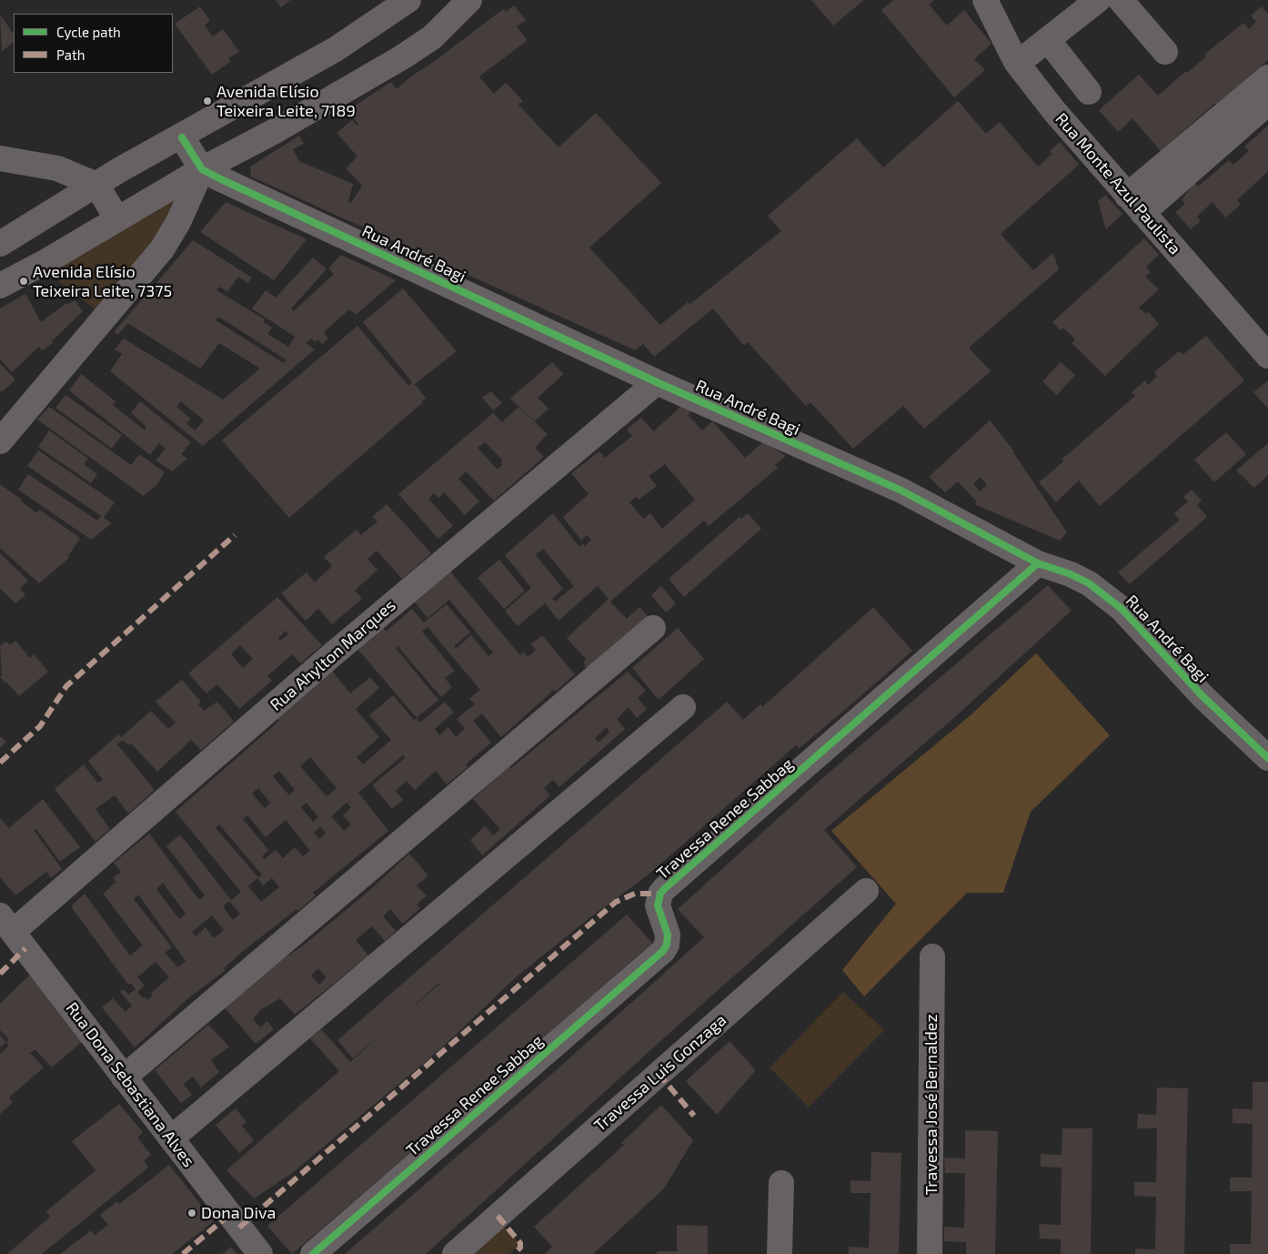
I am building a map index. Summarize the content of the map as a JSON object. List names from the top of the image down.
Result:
{
  "streets": {
    "street": [
      "Rua Monte Azul Paulista",
      "Rua André Bagi",
      "Rua Ahylton Marques",
      "Travessa Renee Sabbag",
      "Travessa Luis Gonzaga",
      "Rua Dona Sebastiana Alves",
      "Travessa José Bernaldez"
    ]
  },
  "crossings": [
    ["Rua André Bagi", "Rua Ahylton Marques"],
    ["Rua André Bagi", "Travessa Renee Sabbag"],
    ["Rua Ahylton Marques", "Rua Dona Sebastiana Alves"]
  ],
  "places": ["Avenida Elísio Teixeira Leite, 7189", "Avenida Elísio Teixeira Leite, 7375", "Dona Diva"],
  "legend": ["Cycle path", "Path"]
}
